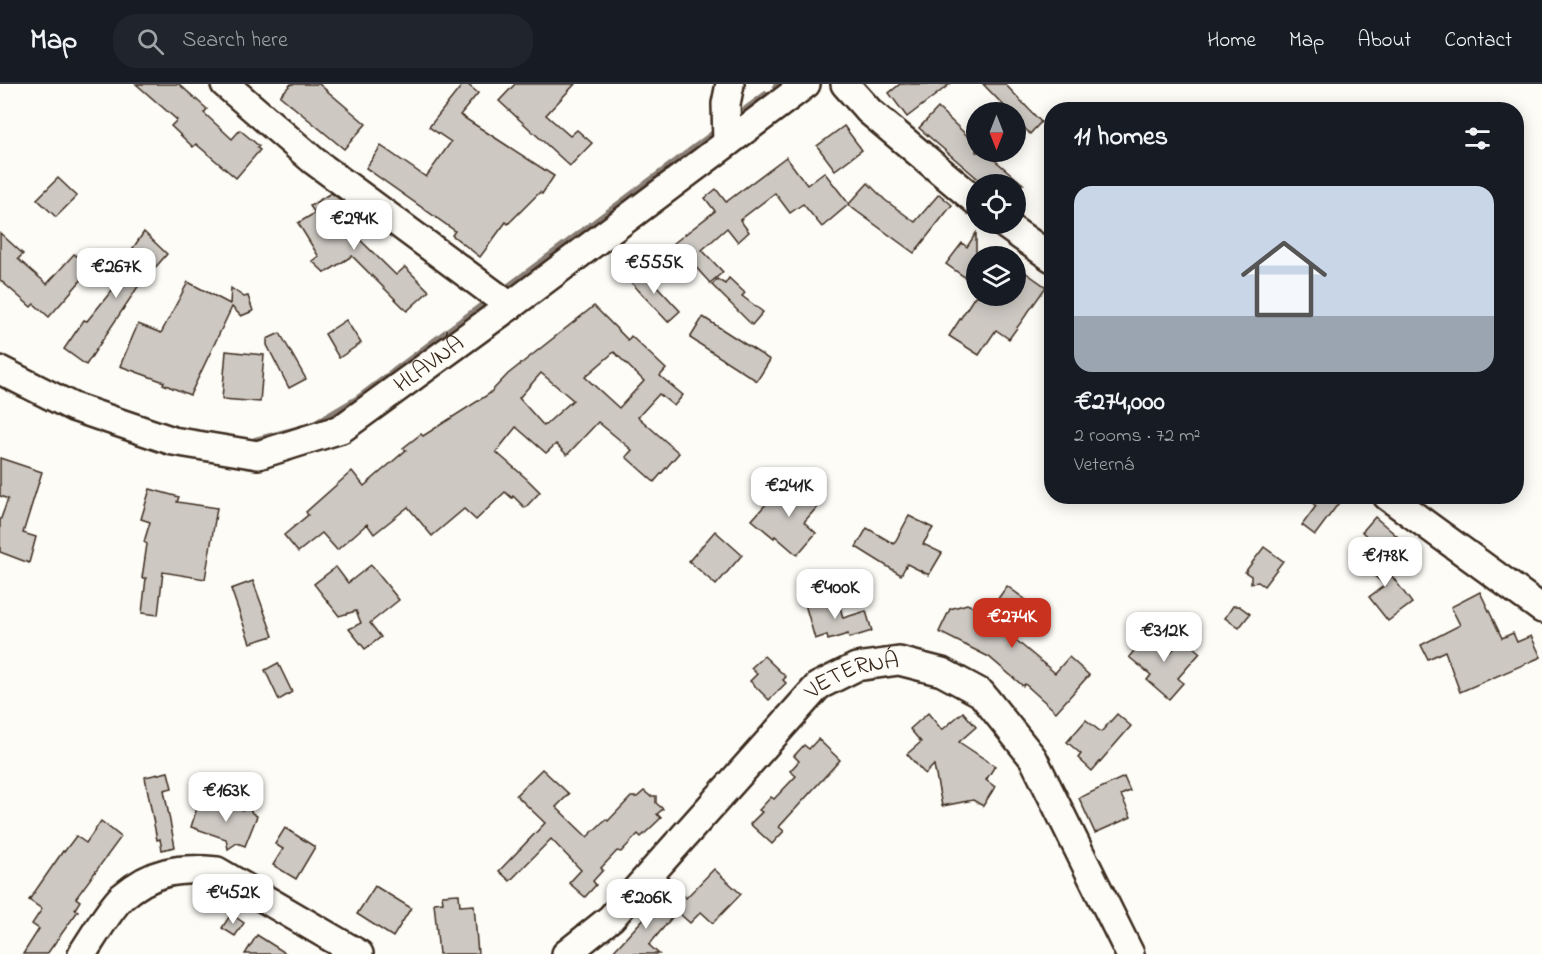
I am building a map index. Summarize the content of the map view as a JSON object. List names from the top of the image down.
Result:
{
  "streets": {
    "street": ["HLAVNÁ", "VETERNÁ"]
  },
  "north": "bottom",
  "page": {
    "header": "Map",
    "search": "Search here",
    "nav": [
      "Home",
      "Map",
      "About",
      "Contact"
    ],
    "heading": "11 homes",
    "list": [
      {
        "name": "€274,000",
        "note": "2 rooms · 72 m² · Veterná"
      }
    ],
    "price": [
      "€294K",
      "€555K",
      "€267K",
      "€241K",
      "€178K",
      "€400K",
      "€274K",
      "€312K",
      "€163K",
      "€452K",
      "€206K"
    ]
  }
}
